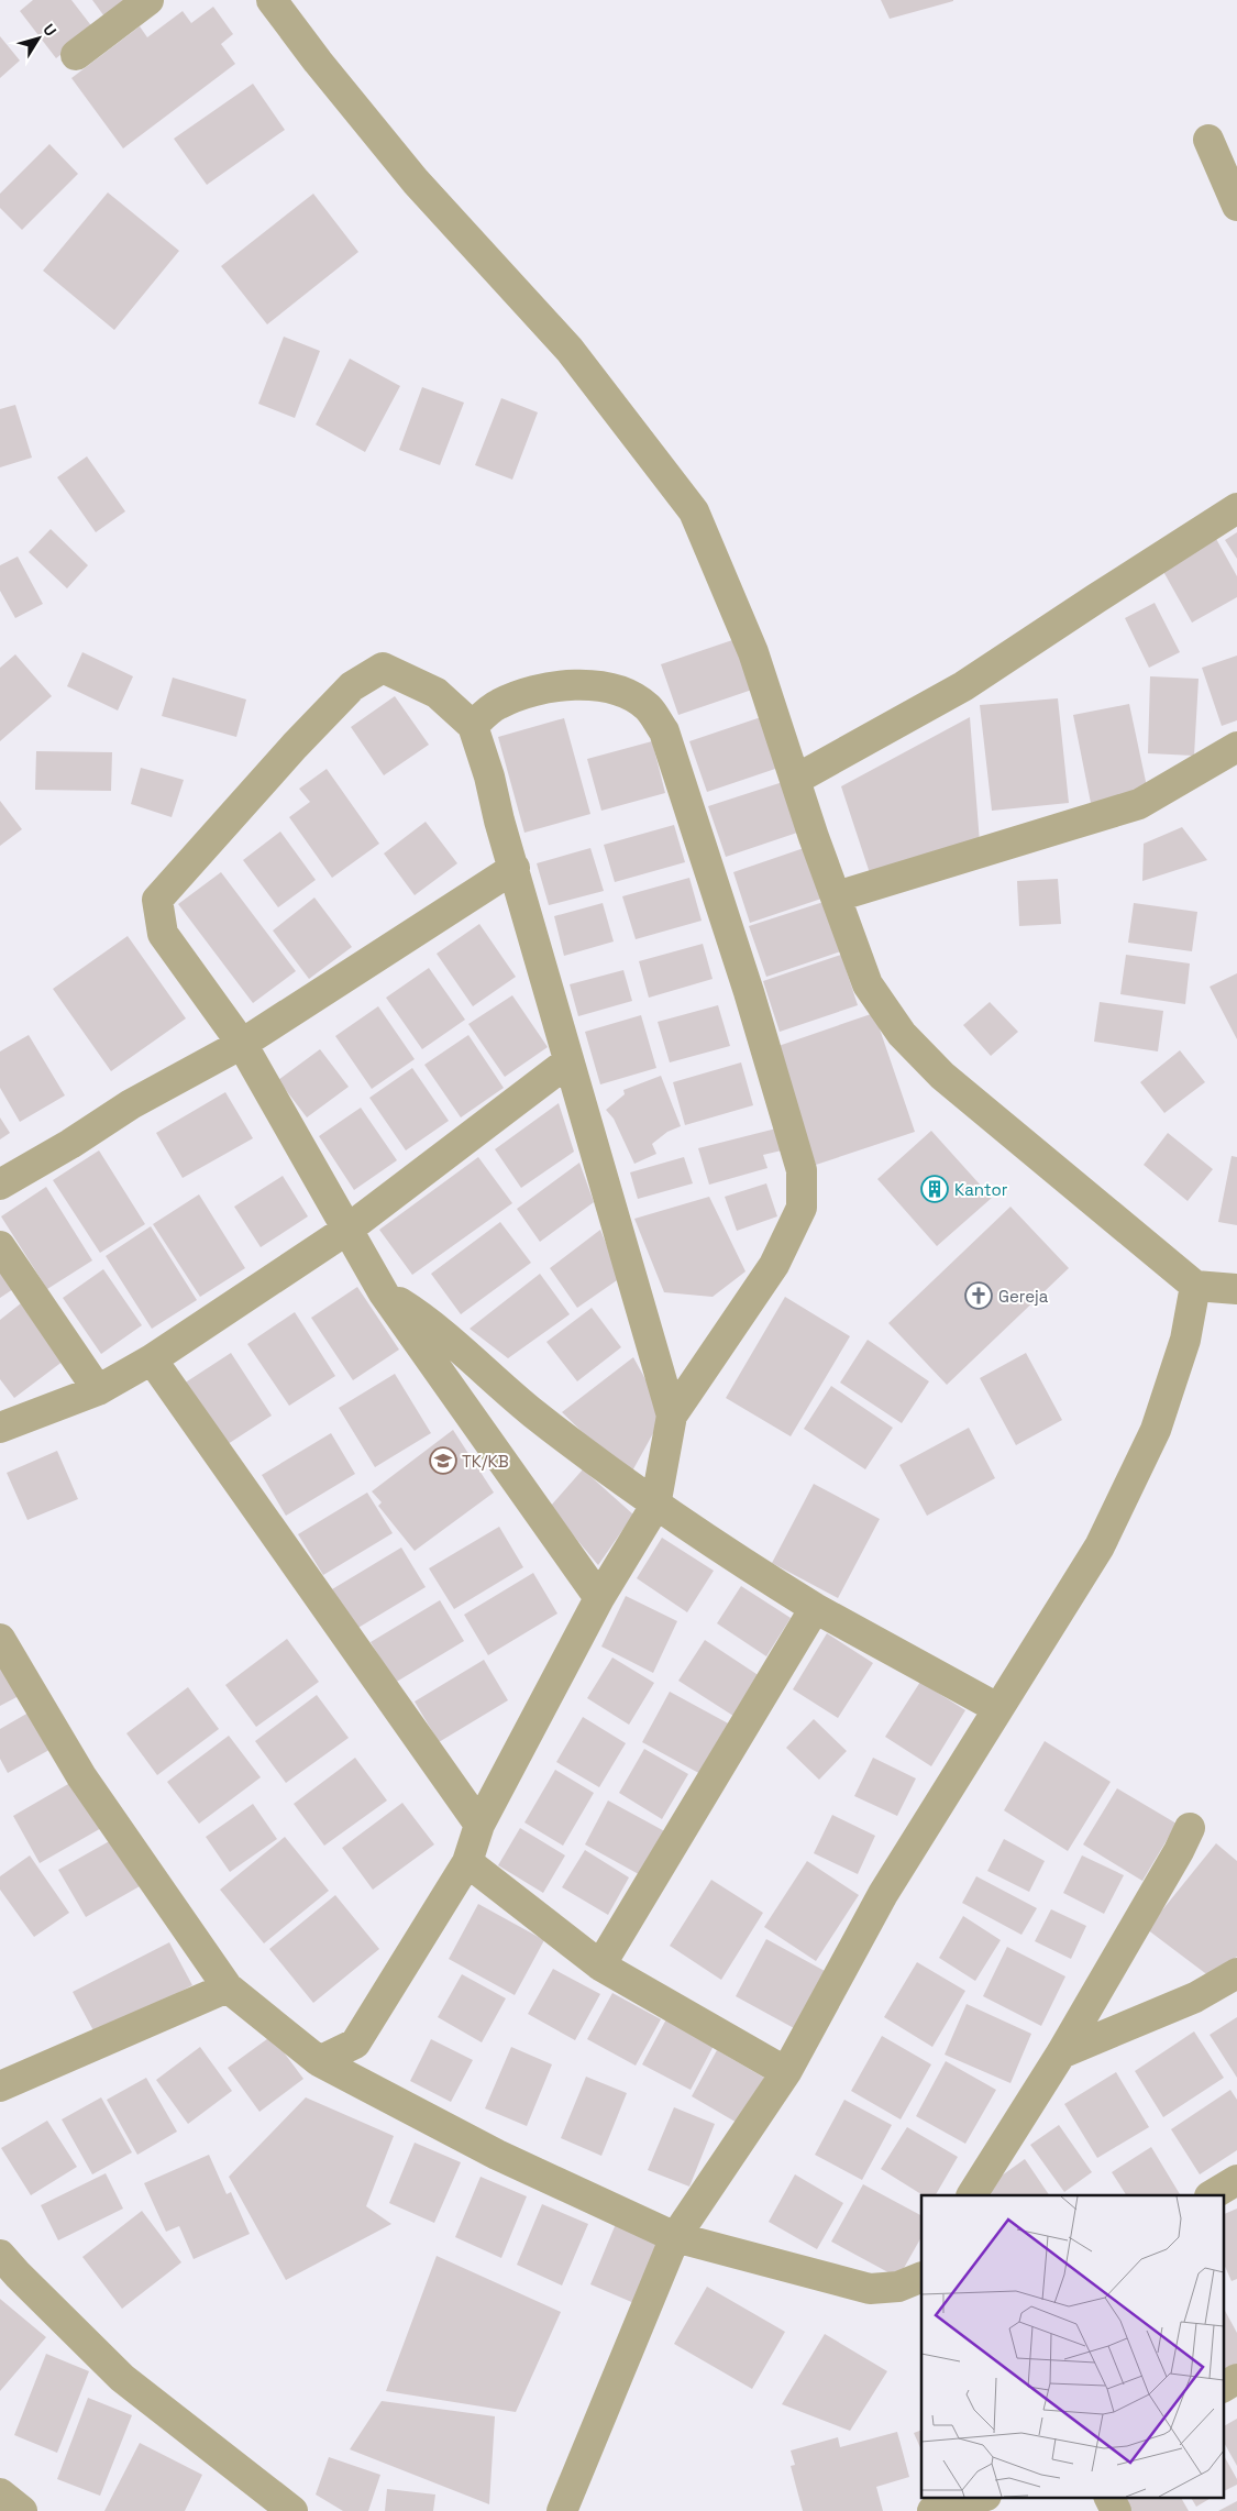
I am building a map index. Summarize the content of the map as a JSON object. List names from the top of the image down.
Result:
{
  "places": {
    "building": ["Kantor"],
    "church": ["Gereja"],
    "school or university": ["TK/KB"]
  },
  "north": "top right"
}
